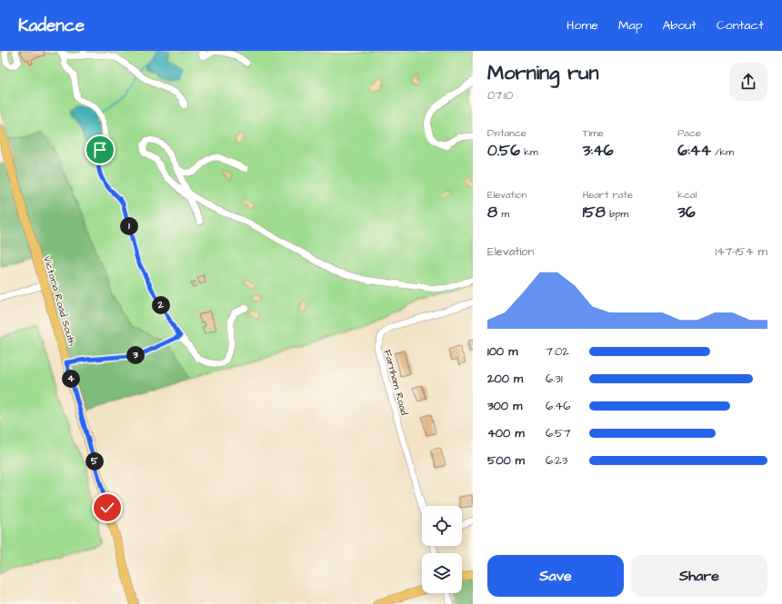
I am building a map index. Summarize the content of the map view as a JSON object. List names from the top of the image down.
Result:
{
  "streets": {
    "main road": ["Victoria Road South"],
    "street": ["Farnham Road"]
  },
  "page": {
    "header": "Kadence",
    "nav": [
      "Home",
      "Map",
      "About",
      "Contact"
    ],
    "heading": ["Morning run", "07:10"],
    "stats": [
      ["Distance", "0.56 km"],
      ["Time", "3:46"],
      ["Pace", "6:44 /km"],
      ["Elevation", "8 m"],
      ["Heart rate", "158 bpm"],
      ["kcal", "36"]
    ],
    "pins": [
      "1",
      "2",
      "3",
      "4",
      "5"
    ],
    "chart": ["Elevation", "147–154 m"],
    "list": [
      {
        "name": "100 m",
        "note": "7:02"
      },
      {
        "name": "200 m",
        "note": "6:31"
      },
      {
        "name": "300 m",
        "note": "6:46"
      },
      {
        "name": "400 m",
        "note": "6:57"
      },
      {
        "name": "500 m",
        "note": "6:23"
      }
    ],
    "buttons": ["Save", "Share"]
  }
}
